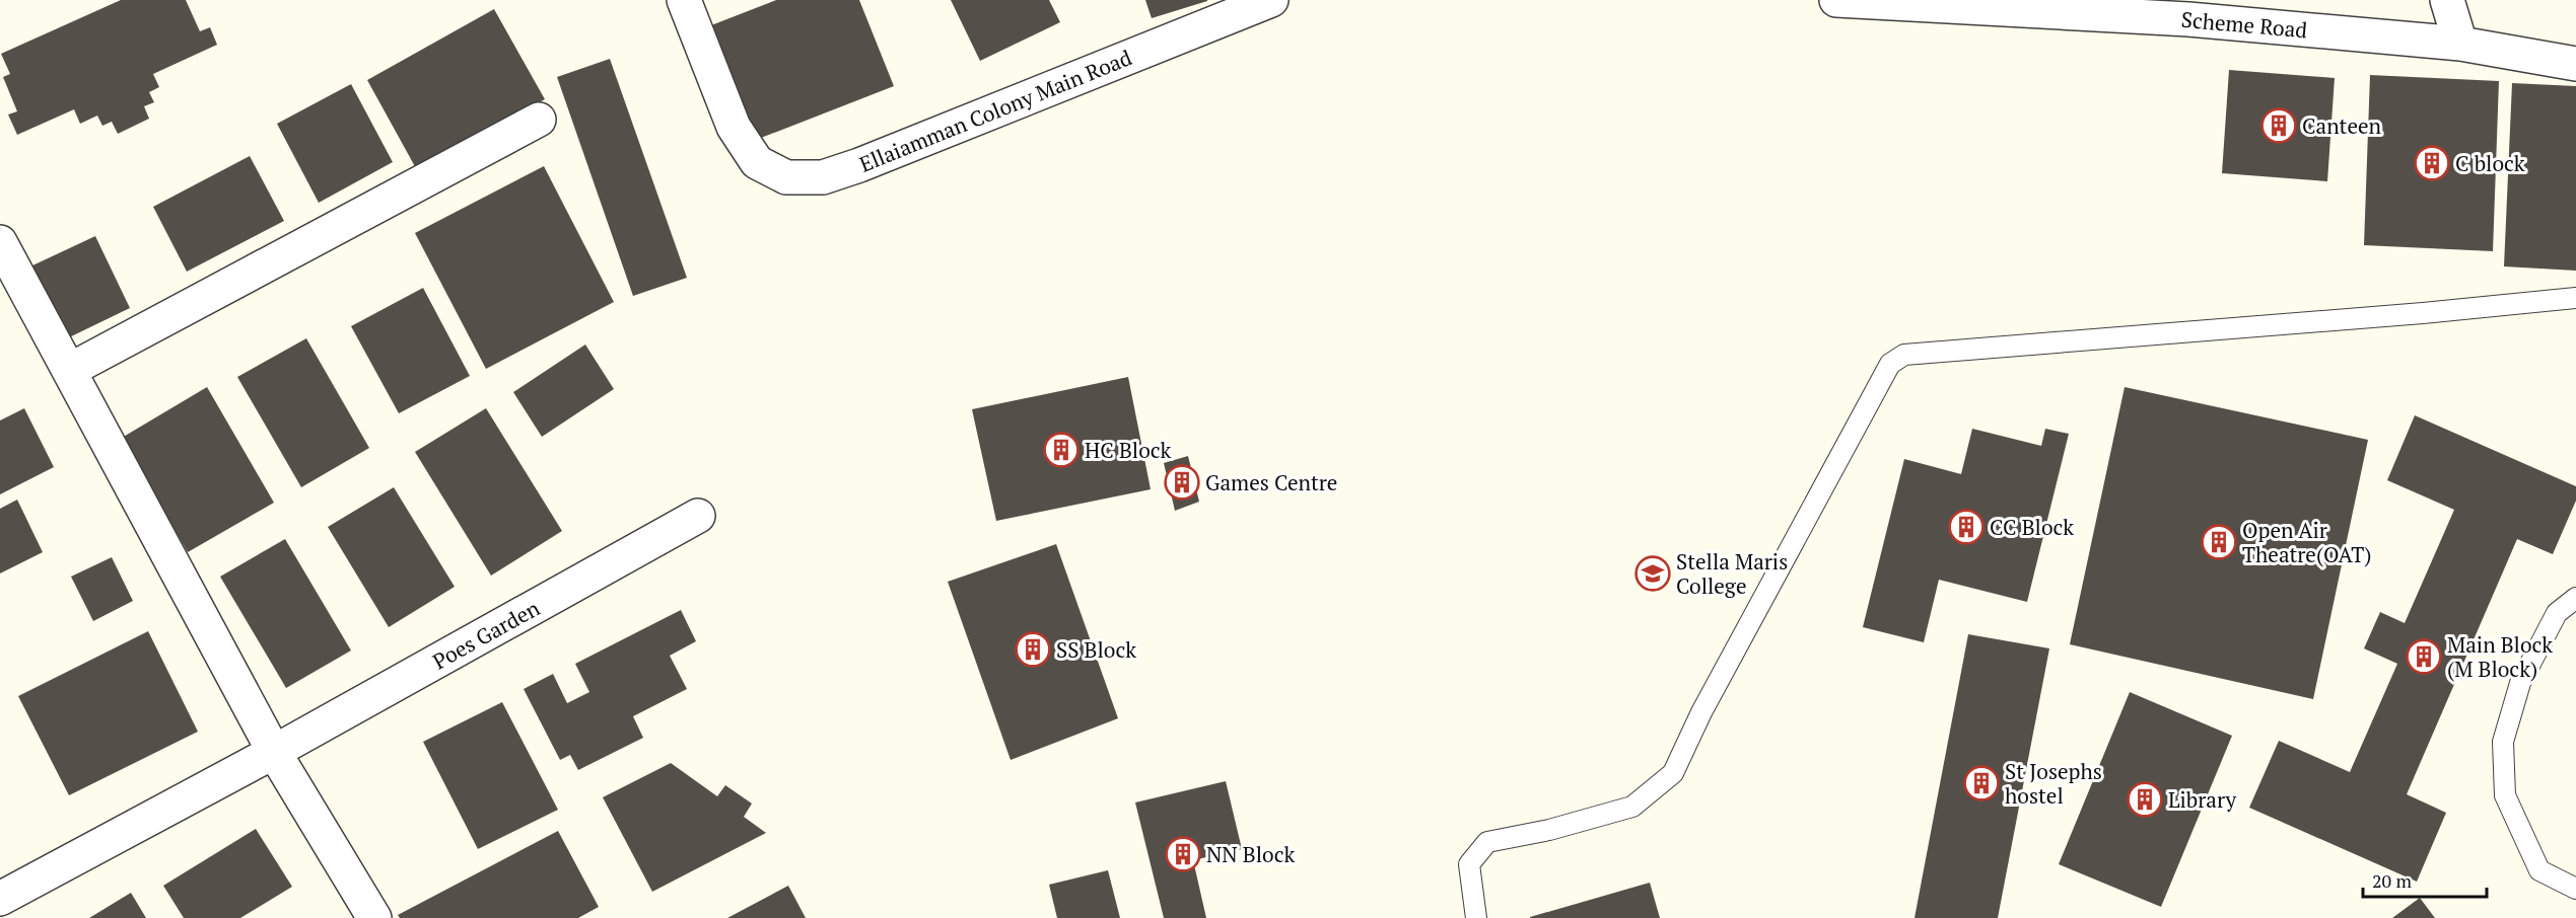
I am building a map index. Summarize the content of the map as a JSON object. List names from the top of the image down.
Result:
{
  "streets": {
    "street": ["Scheme Road", "Ellaiamman Colony Main Road", "Poes Garden"]
  },
  "places": {
    "building": [
      "Canteen",
      "C block",
      "HC Block",
      "Games Centre",
      "CC Block",
      "Open Air Theatre(OAT)",
      "SS Block",
      "Main Block (M Block)",
      "St Josephs hostel",
      "Library",
      "NN Block"
    ],
    "school or university": ["Stella Maris College"]
  },
  "scale_bar": "20 m"
}
